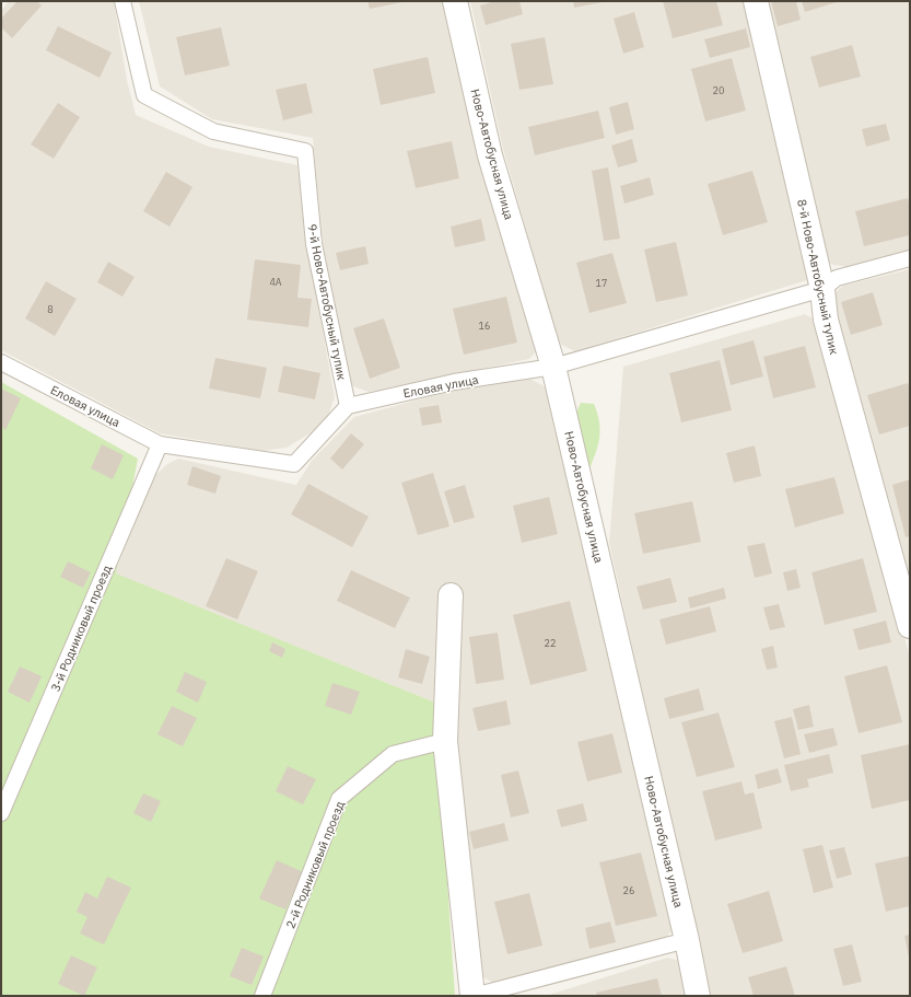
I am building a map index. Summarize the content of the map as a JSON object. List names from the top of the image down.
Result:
{
  "streets": {
    "street": ["Ново-Автобусная улица", "8-й Ново-Автобусный тупик"],
    "lane": [
      "9-й Ново-Автобусный тупик",
      "Еловая улица",
      "3-й Родниковый проезд",
      "2-й Родниковый проезд"
    ]
  },
  "crossings": [
    ["Ново-Автобусная улица", "Еловая улица"],
    ["8-й Ново-Автобусный тупик", "Еловая улица"],
    ["9-й Ново-Автобусный тупик", "Еловая улица"],
    ["Еловая улица", "3-й Родниковый проезд"]
  ],
  "house_numbers": [
    "20",
    "4А",
    "17",
    "8",
    "16",
    "22",
    "26"
  ]
}
